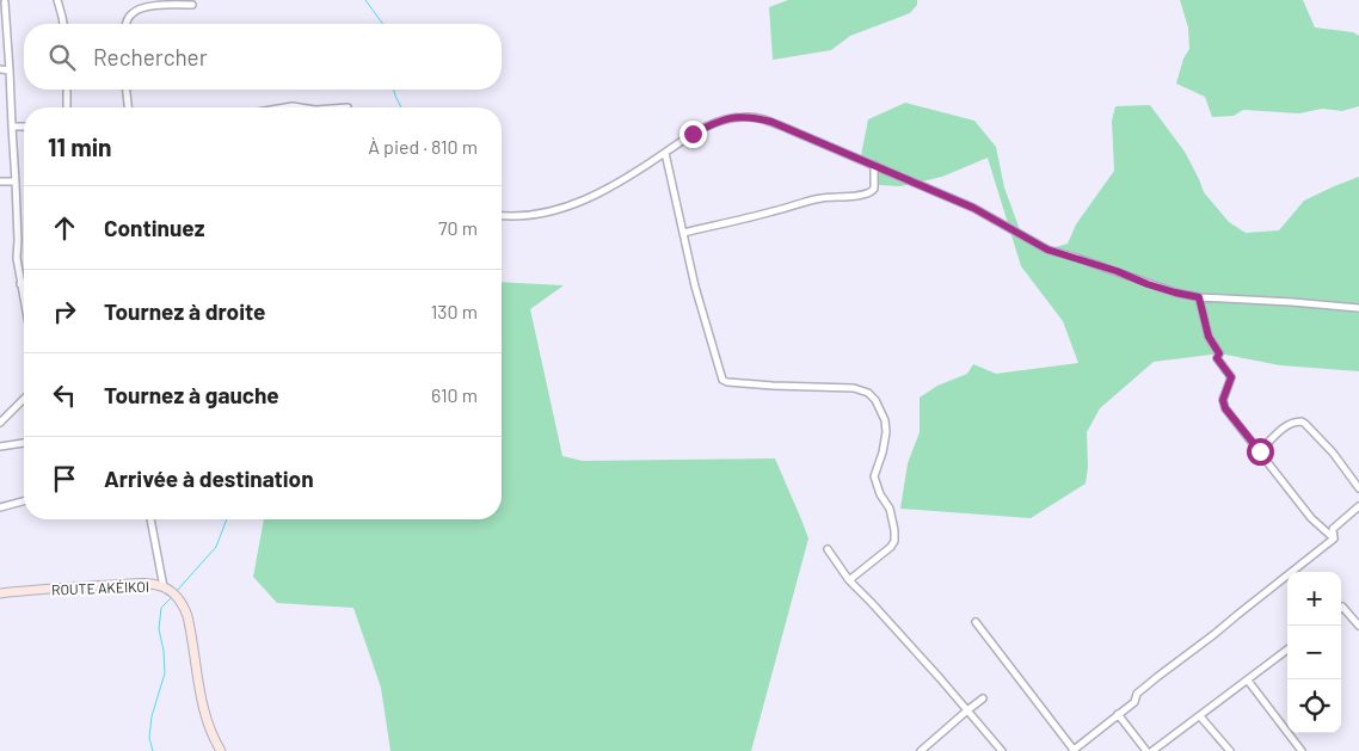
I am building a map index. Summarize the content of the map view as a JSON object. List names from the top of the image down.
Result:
{
  "streets": {
    "street": ["ROUTE AKÉIKOI"]
  },
  "page": {
    "search": "Rechercher",
    "heading": ["11 min", "À pied · 810 m"],
    "list": [
      ["Continuez", "70 m"],
      ["Tournez à droite", "130 m"],
      ["Tournez à gauche", "610 m"],
      "Arrivée à destination"
    ],
    "map_buttons": ["+", "−"]
  }
}
